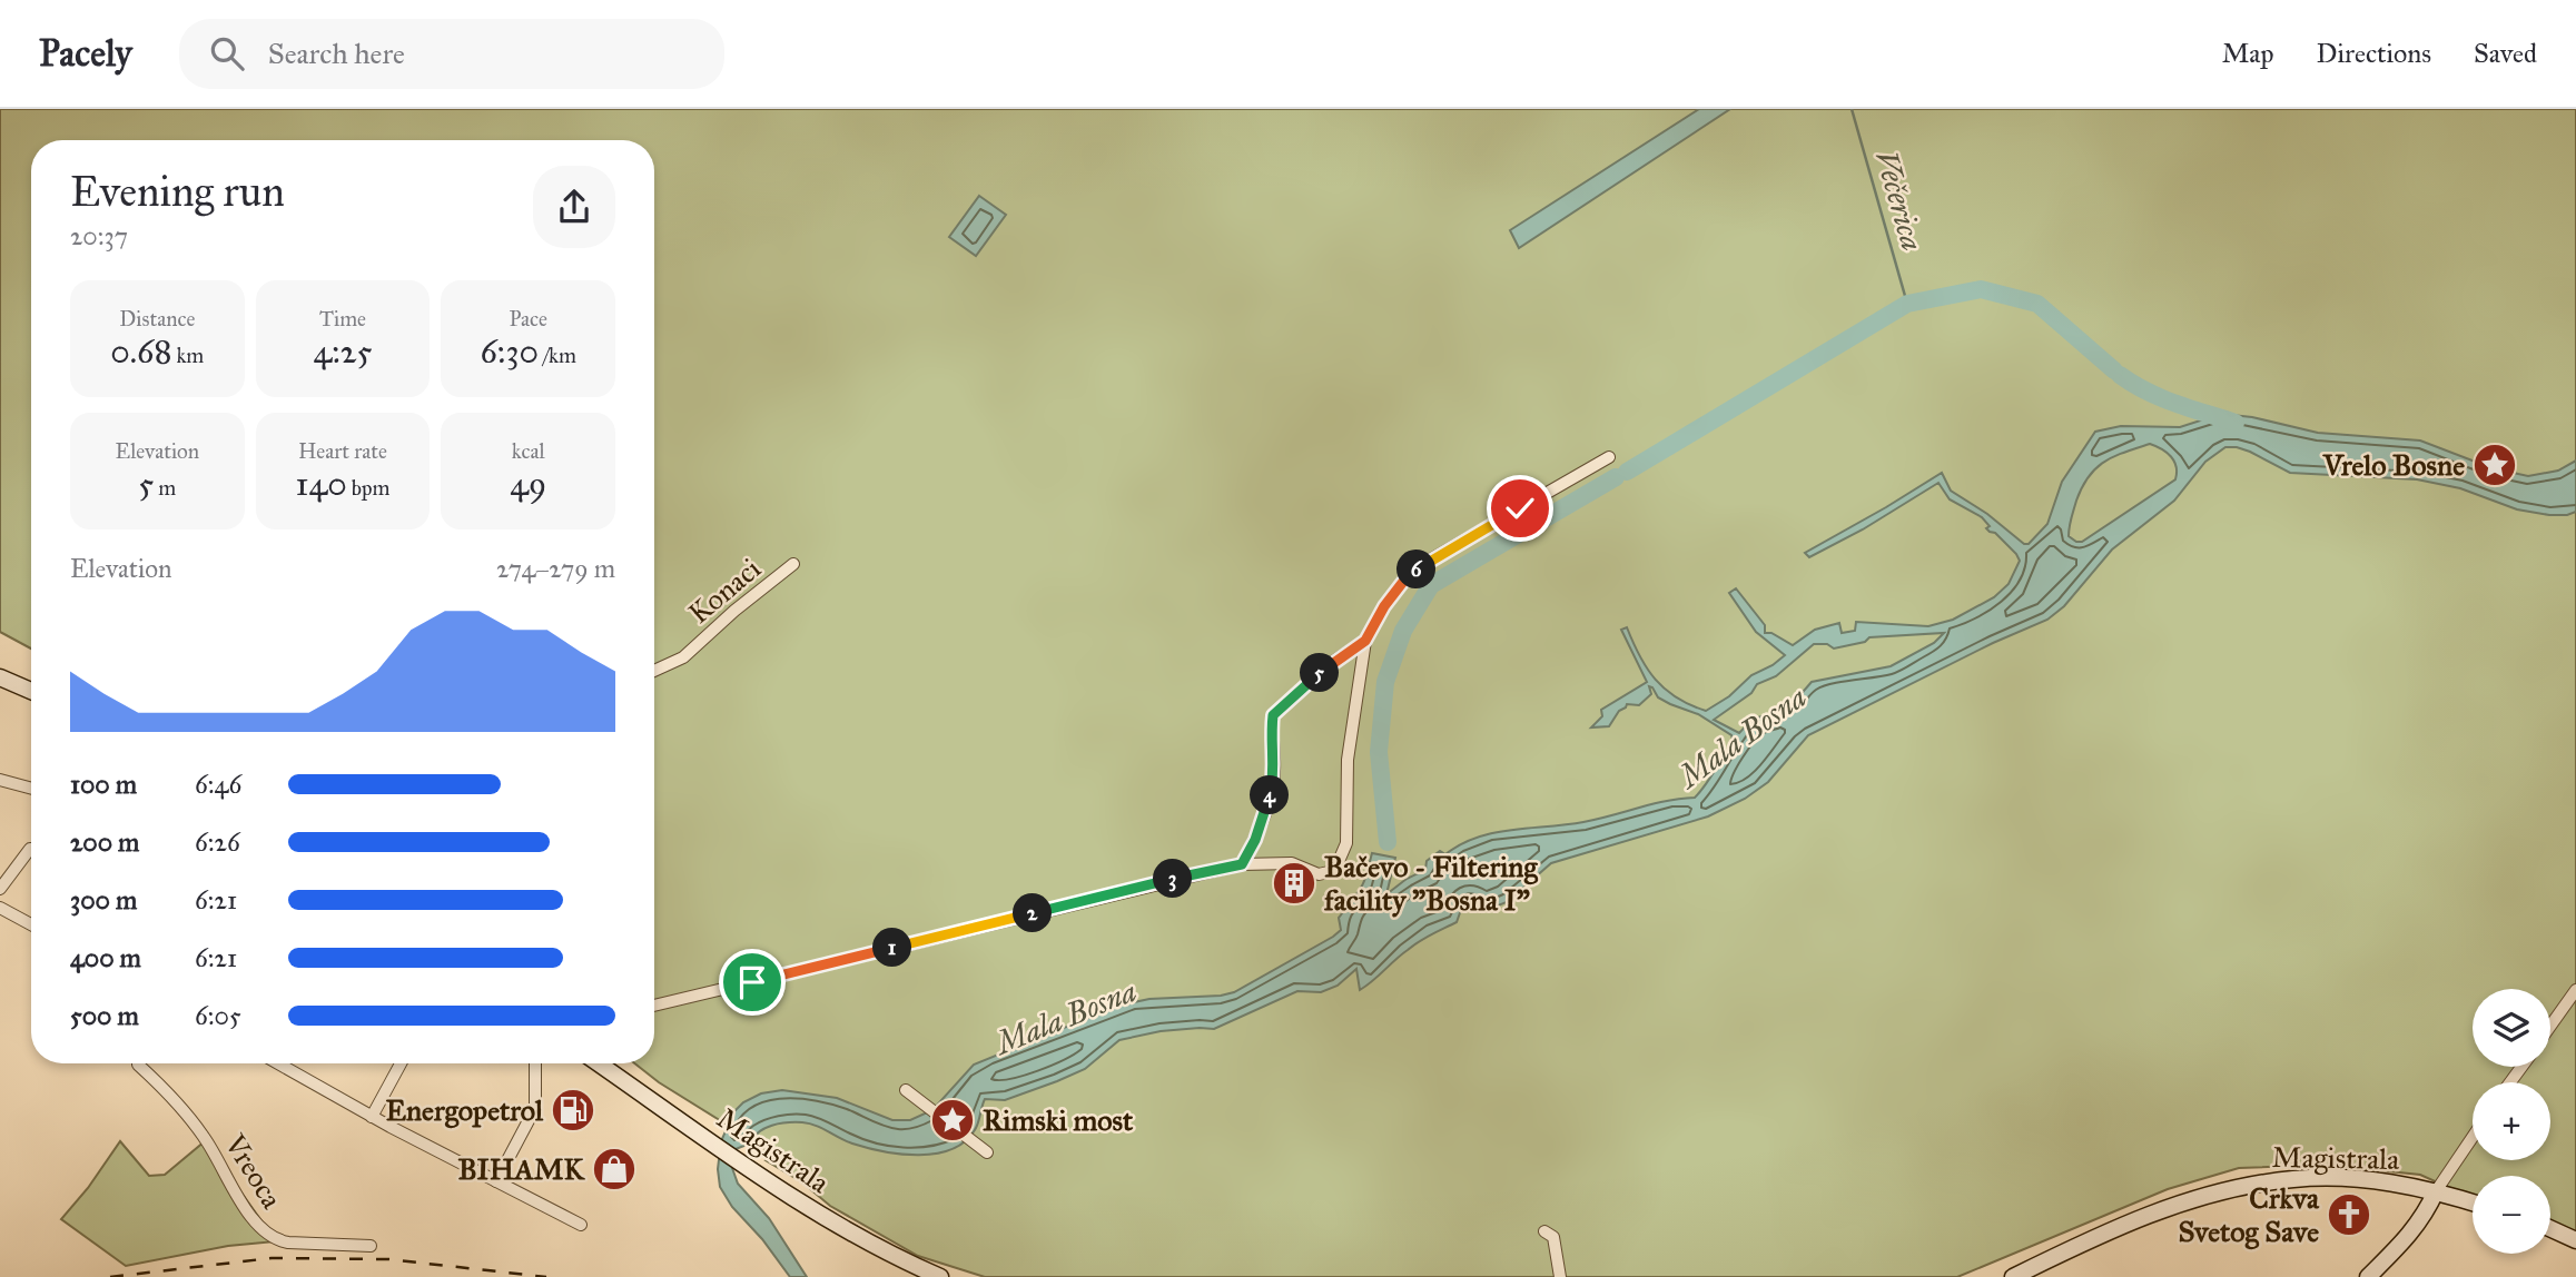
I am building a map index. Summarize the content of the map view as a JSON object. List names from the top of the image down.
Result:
{
  "streets": {
    "main road": ["Magistrala"],
    "street": ["Konaci", "Vreoca"]
  },
  "water": ["Večerica", "Mala Bosna"],
  "places": {
    "place": ["Vrelo Bosne", "Rimski most"],
    "building": ["Bačevo - Filtering facility \"Bosna I\""],
    "fuel station": ["Energopetrol"],
    "shop": ["BIHAMK"],
    "church": ["Crkva Svetog Save"]
  },
  "page": {
    "header": "Pacely",
    "search": "Search here",
    "nav": ["Map", "Directions", "Saved"],
    "heading": ["Evening run", "20:37"],
    "stats": [
      ["Distance", "0.68 km"],
      ["Time", "4:25"],
      ["Pace", "6:30 /km"],
      ["Elevation", "5 m"],
      ["Heart rate", "140 bpm"],
      ["kcal", "49"]
    ],
    "chart": ["Elevation", "274–279 m"],
    "pins": [
      "6",
      "5",
      "4",
      "3",
      "2",
      "1"
    ],
    "list": [
      {
        "name": "100 m",
        "note": "6:46"
      },
      {
        "name": "200 m",
        "note": "6:26"
      },
      {
        "name": "300 m",
        "note": "6:21"
      },
      {
        "name": "400 m",
        "note": "6:21"
      },
      {
        "name": "500 m",
        "note": "6:05"
      }
    ],
    "map_buttons": ["+", "−"]
  }
}
